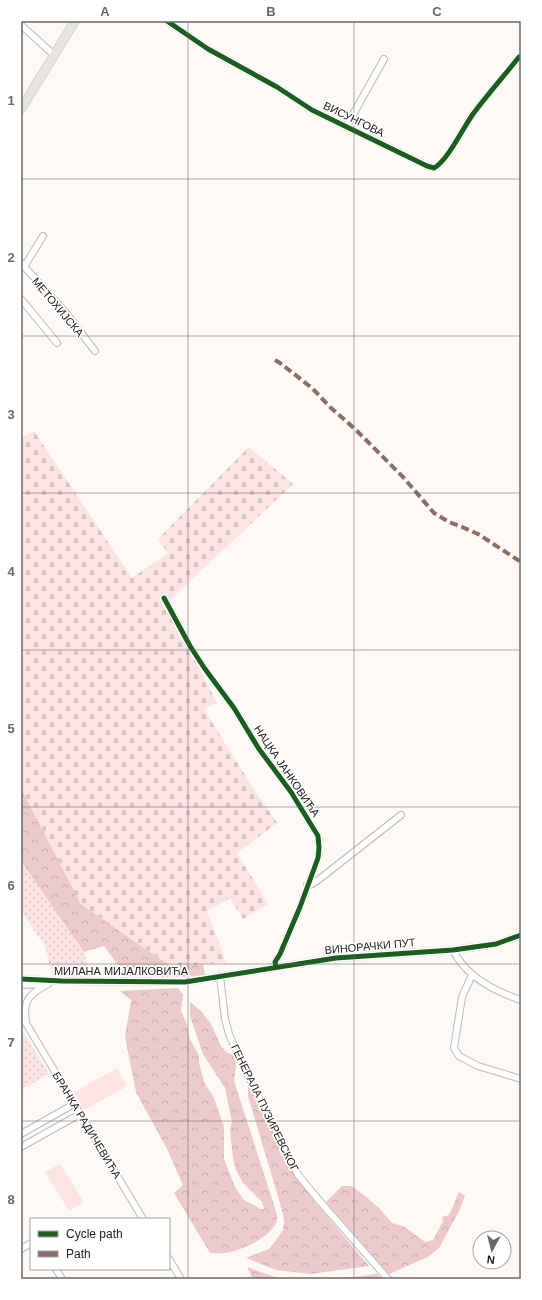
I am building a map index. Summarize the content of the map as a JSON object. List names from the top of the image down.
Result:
{
  "streets": {
    "street": [
      "ВИСУНГОВА",
      "МЕТОХИЈСКА",
      "НАЦКА ЈАНКОВИЋА",
      "ВИНОРАЧКИ ПУТ",
      "МИЛАНА МИЈАЛКОВИЋА",
      "ГЕНЕРАЛА ПУЗИРЕВСКОГ",
      "БРАНКА РАДИЧЕВИЋА"
    ]
  },
  "crossings": [
    ["НАЦКА ЈАНКОВИЋА", "ВИНОРАЧКИ ПУТ"],
    ["ВИНОРАЧКИ ПУТ", "МИЛАНА МИЈАЛКОВИЋА"],
    ["ВИНОРАЧКИ ПУТ", "ГЕНЕРАЛА ПУЗИРЕВСКОГ"],
    ["МИЛАНА МИЈАЛКОВИЋА", "ГЕНЕРАЛА ПУЗИРЕВСКОГ"]
  ],
  "legend": ["Cycle path", "Path"],
  "north": "bottom",
  "grid": {
    "columns": ["A", "B", "C"],
    "rows": [
      "1",
      "2",
      "3",
      "4",
      "5",
      "6",
      "7",
      "8"
    ]
  }
}
